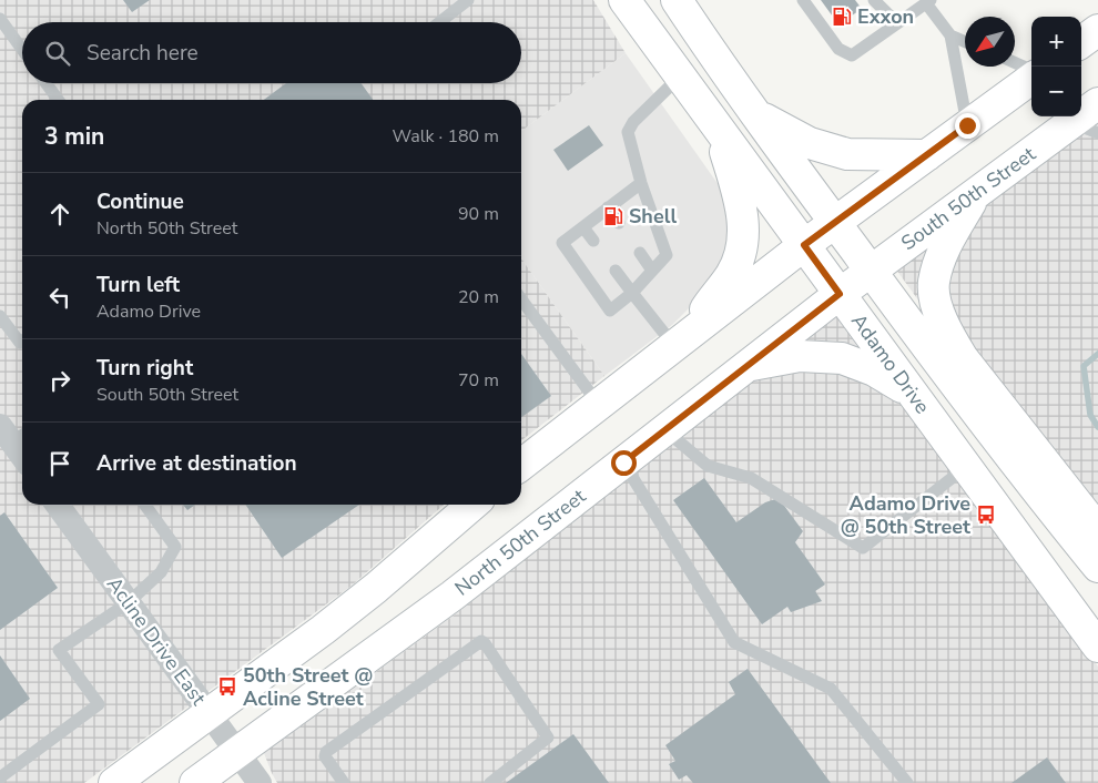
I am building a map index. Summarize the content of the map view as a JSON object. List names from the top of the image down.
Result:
{
  "streets": {
    "main road": ["South 50th Street", "Adamo Drive", "North 50th Street"],
    "street": ["Acline Drive East"]
  },
  "crossings": [
    ["South 50th Street", "Adamo Drive"],
    ["South 50th Street", "North 50th Street"],
    ["Adamo Drive", "North 50th Street"],
    ["North 50th Street", "Acline Drive East"]
  ],
  "places": {
    "fuel station": ["Exxon", "Shell"],
    "bus stop": ["Adamo Drive @ 50th Street", "50th Street @ Acline Street"]
  },
  "north": "bottom left",
  "page": {
    "map_buttons": ["+", "−"],
    "search": "Search here",
    "heading": ["3 min", "Walk · 180 m"],
    "list": [
      ["Continue", "North 50th Street", "90 m"],
      ["Turn left", "Adamo Drive", "20 m"],
      ["Turn right", "South 50th Street", "70 m"],
      "Arrive at destination"
    ]
  }
}
